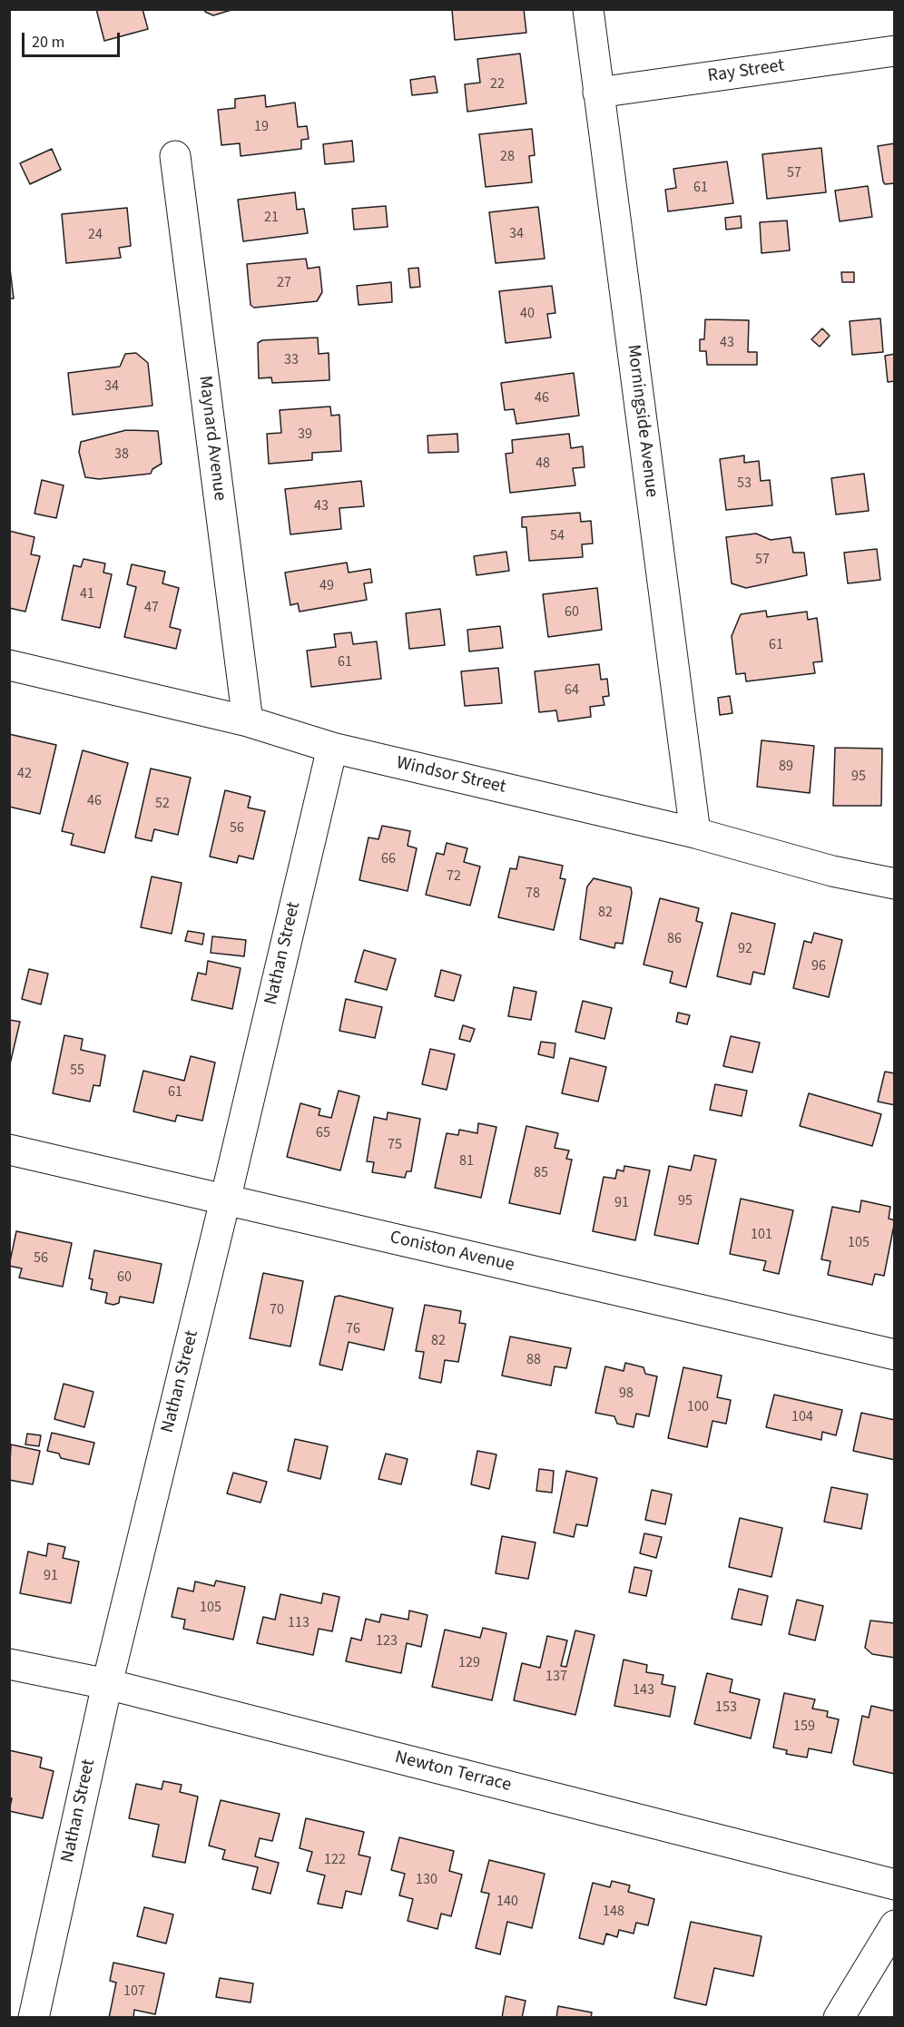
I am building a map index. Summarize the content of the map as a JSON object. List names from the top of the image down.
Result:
{
  "streets": {
    "street": [
      "Ray Street",
      "Morningside Avenue",
      "Maynard Avenue",
      "Windsor Street",
      "Nathan Street",
      "Coniston Avenue",
      "Newton Terrace"
    ]
  },
  "crossings": [
    ["Ray Street", "Morningside Avenue"],
    ["Morningside Avenue", "Windsor Street"],
    ["Maynard Avenue", "Windsor Street"],
    ["Windsor Street", "Nathan Street"],
    ["Nathan Street", "Coniston Avenue"],
    ["Nathan Street", "Newton Terrace"]
  ],
  "house_numbers": [
    "22",
    "19",
    "28",
    "57",
    "61",
    "21",
    "34",
    "24",
    "27",
    "40",
    "43",
    "33",
    "34",
    "46",
    "39",
    "38",
    "48",
    "53",
    "43",
    "54",
    "57",
    "49",
    "41",
    "47",
    "60",
    "61",
    "61",
    "64",
    "89",
    "42",
    "95",
    "46",
    "52",
    "56",
    "66",
    "72",
    "78",
    "82",
    "86",
    "92",
    "96",
    "55",
    "61",
    "65",
    "75",
    "81",
    "85",
    "95",
    "91",
    "101",
    "105",
    "56",
    "60",
    "70",
    "76",
    "82",
    "88",
    "98",
    "100",
    "104",
    "91",
    "105",
    "113",
    "123",
    "129",
    "137",
    "143",
    "153",
    "159",
    "122",
    "130",
    "140",
    "148",
    "107"
  ],
  "scale_bar": "20 m"
}
